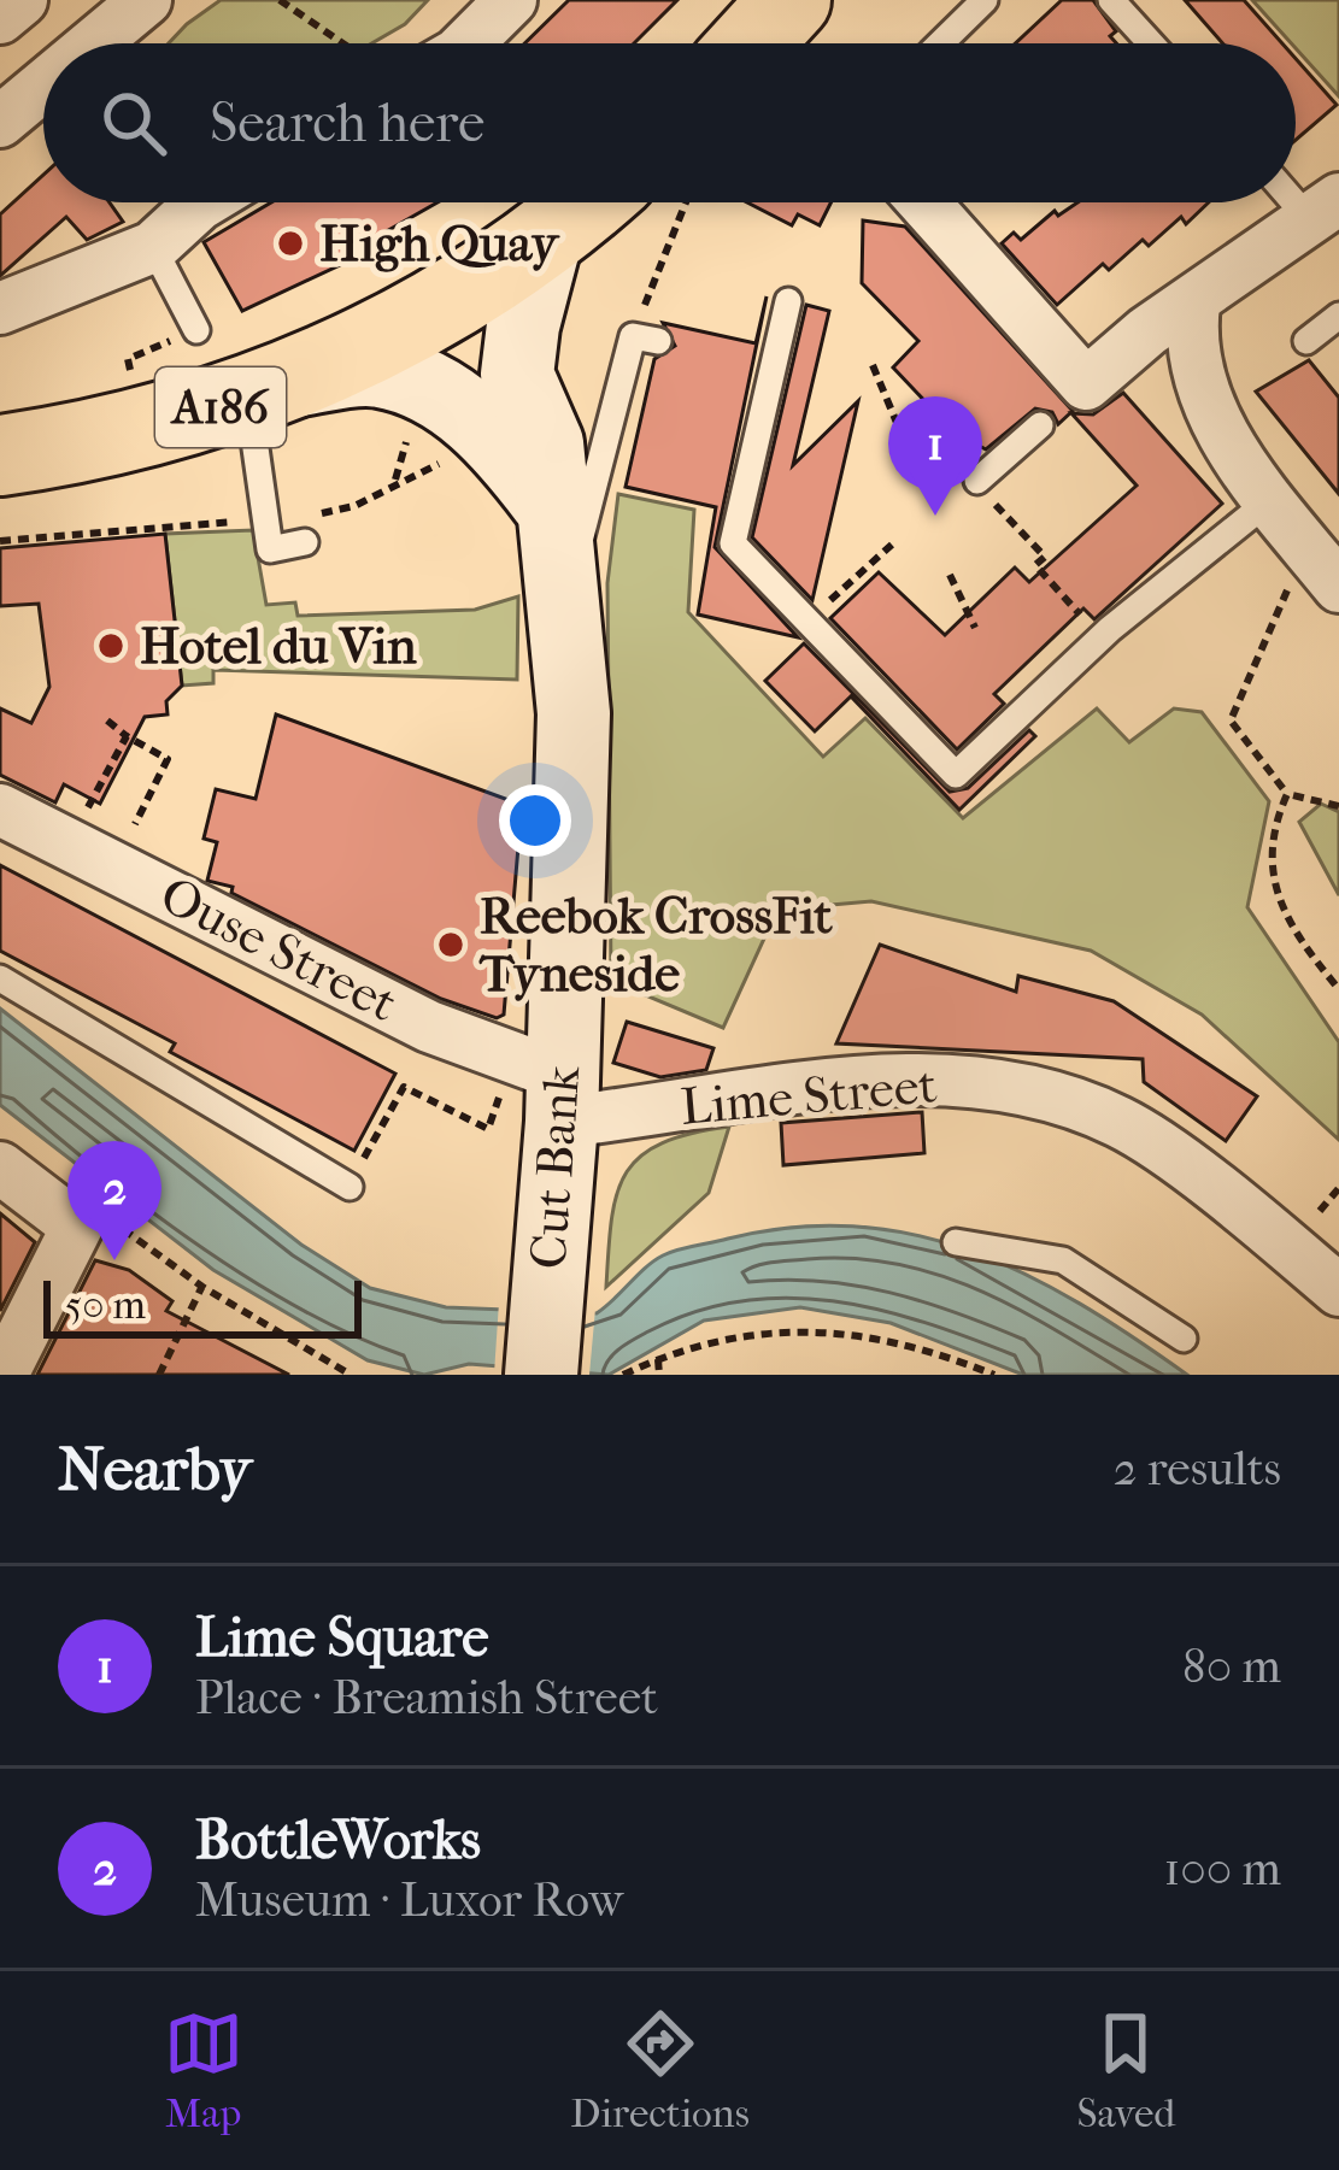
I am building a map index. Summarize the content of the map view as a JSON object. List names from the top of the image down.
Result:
{
  "streets": {
    "main road": ["A186", "Cut Bank"],
    "street": ["Ouse Street", "Lime Street"]
  },
  "crossings": [
    ["A186", "Cut Bank"],
    ["Ouse Street", "Lime Street"],
    ["Ouse Street", "Cut Bank"],
    ["Lime Street", "Cut Bank"]
  ],
  "places": ["High Quay", "Hotel du Vin", "Reebok CrossFit Tyneside"],
  "scale_bar": "50 m",
  "page": {
    "search": "Search here",
    "pins": ["1", "2"],
    "scale": "50 m",
    "heading": ["Nearby", "2 results"],
    "list": [
      {
        "mark": "1",
        "name": "Lime Square",
        "note": "Place · Breamish Street",
        "value": "80 m"
      },
      {
        "mark": "2",
        "name": "BottleWorks",
        "note": "Museum · Luxor Row",
        "value": "100 m"
      }
    ],
    "nav": ["Map", "Directions", "Saved"]
  }
}
